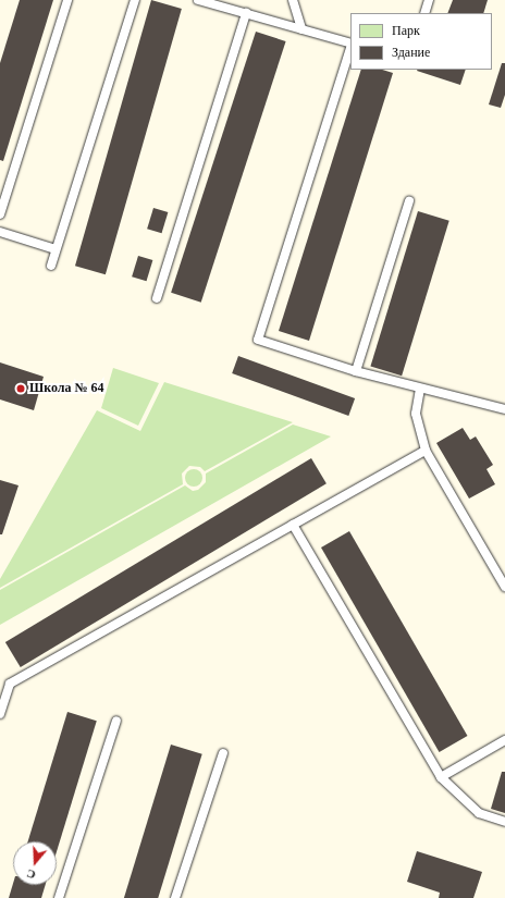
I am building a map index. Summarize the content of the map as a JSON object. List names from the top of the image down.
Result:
{
  "places": ["Школа № 64"],
  "legend": ["Парк", "Здание"],
  "north": "bottom"
}
